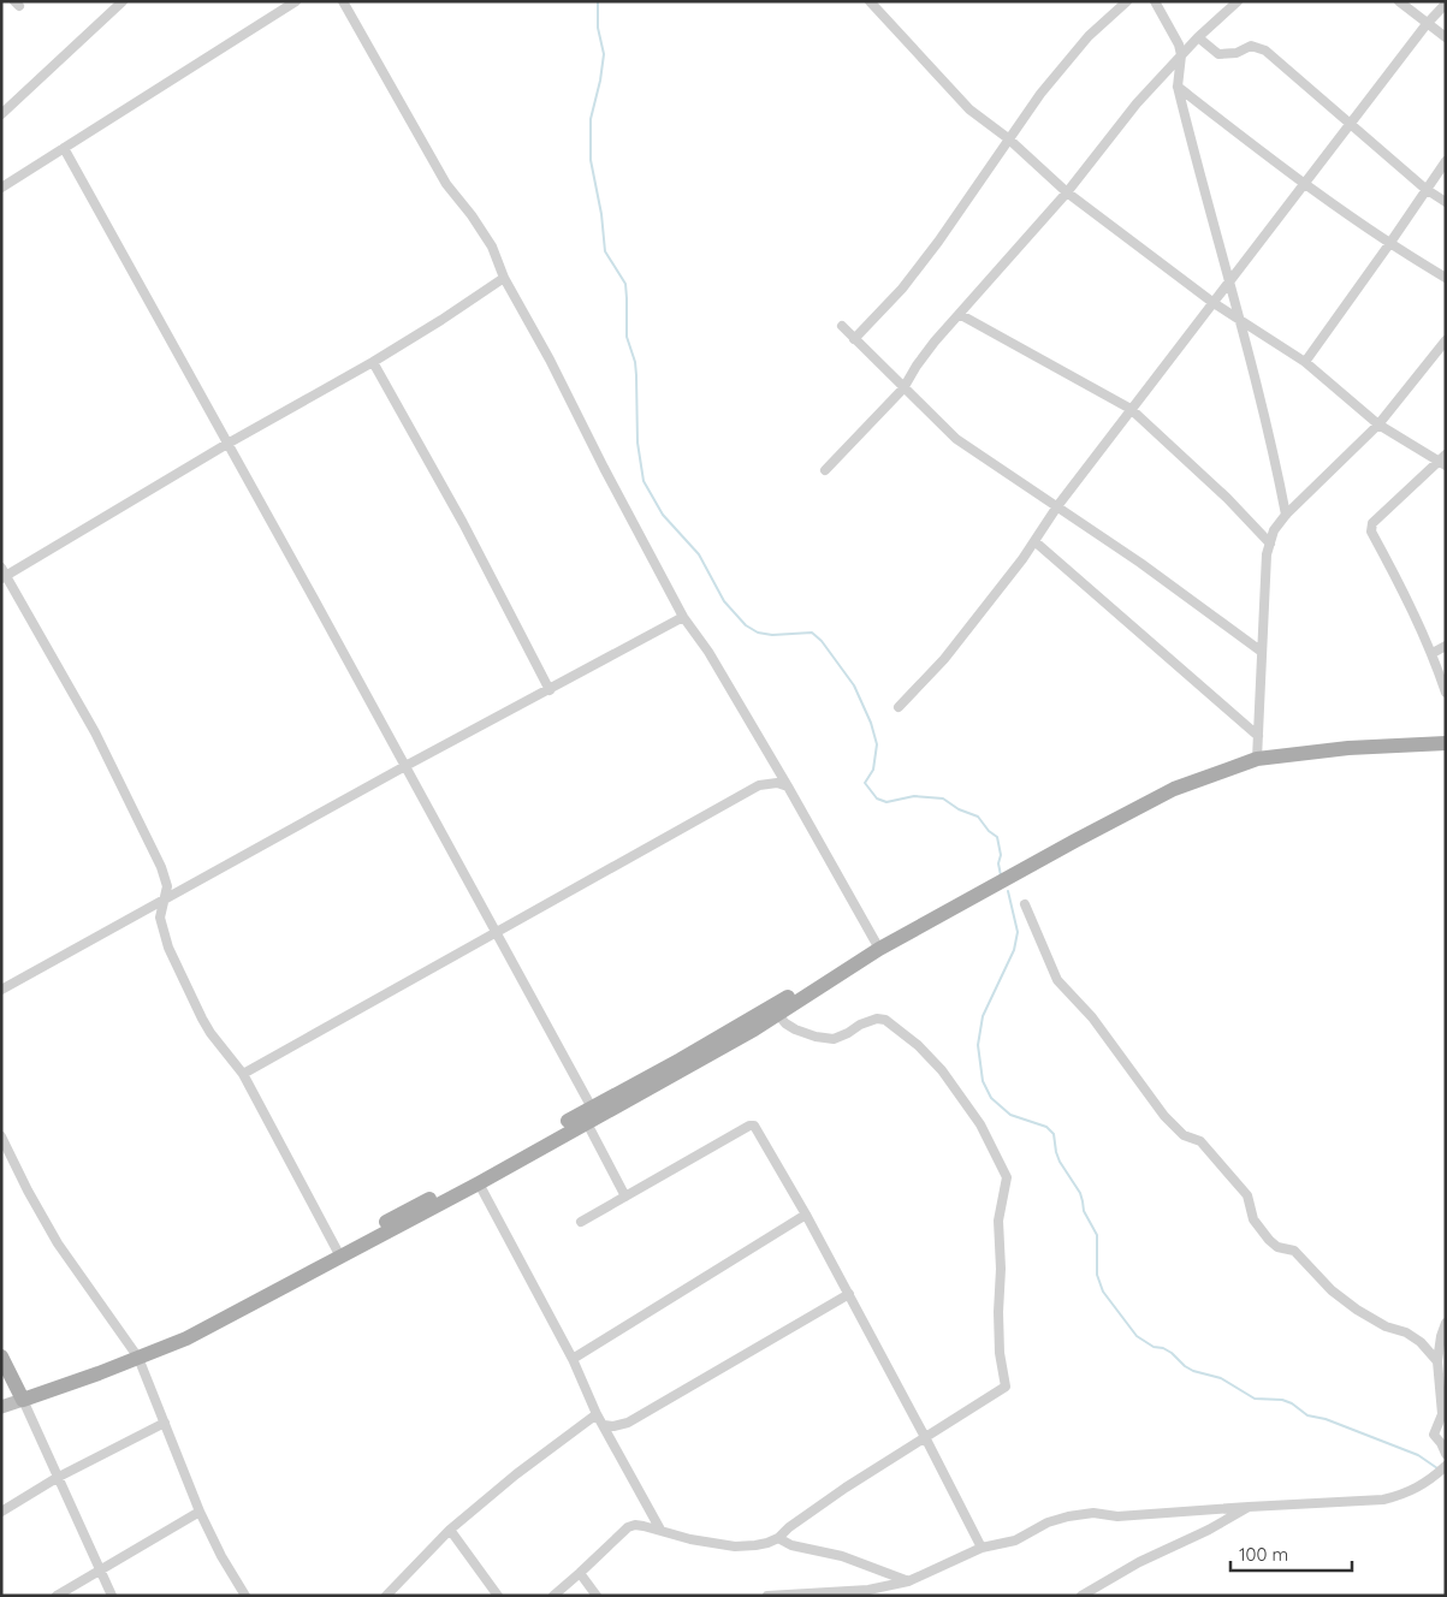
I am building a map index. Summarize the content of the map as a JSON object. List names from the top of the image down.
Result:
{
  "scale_bar": "100 m"
}
